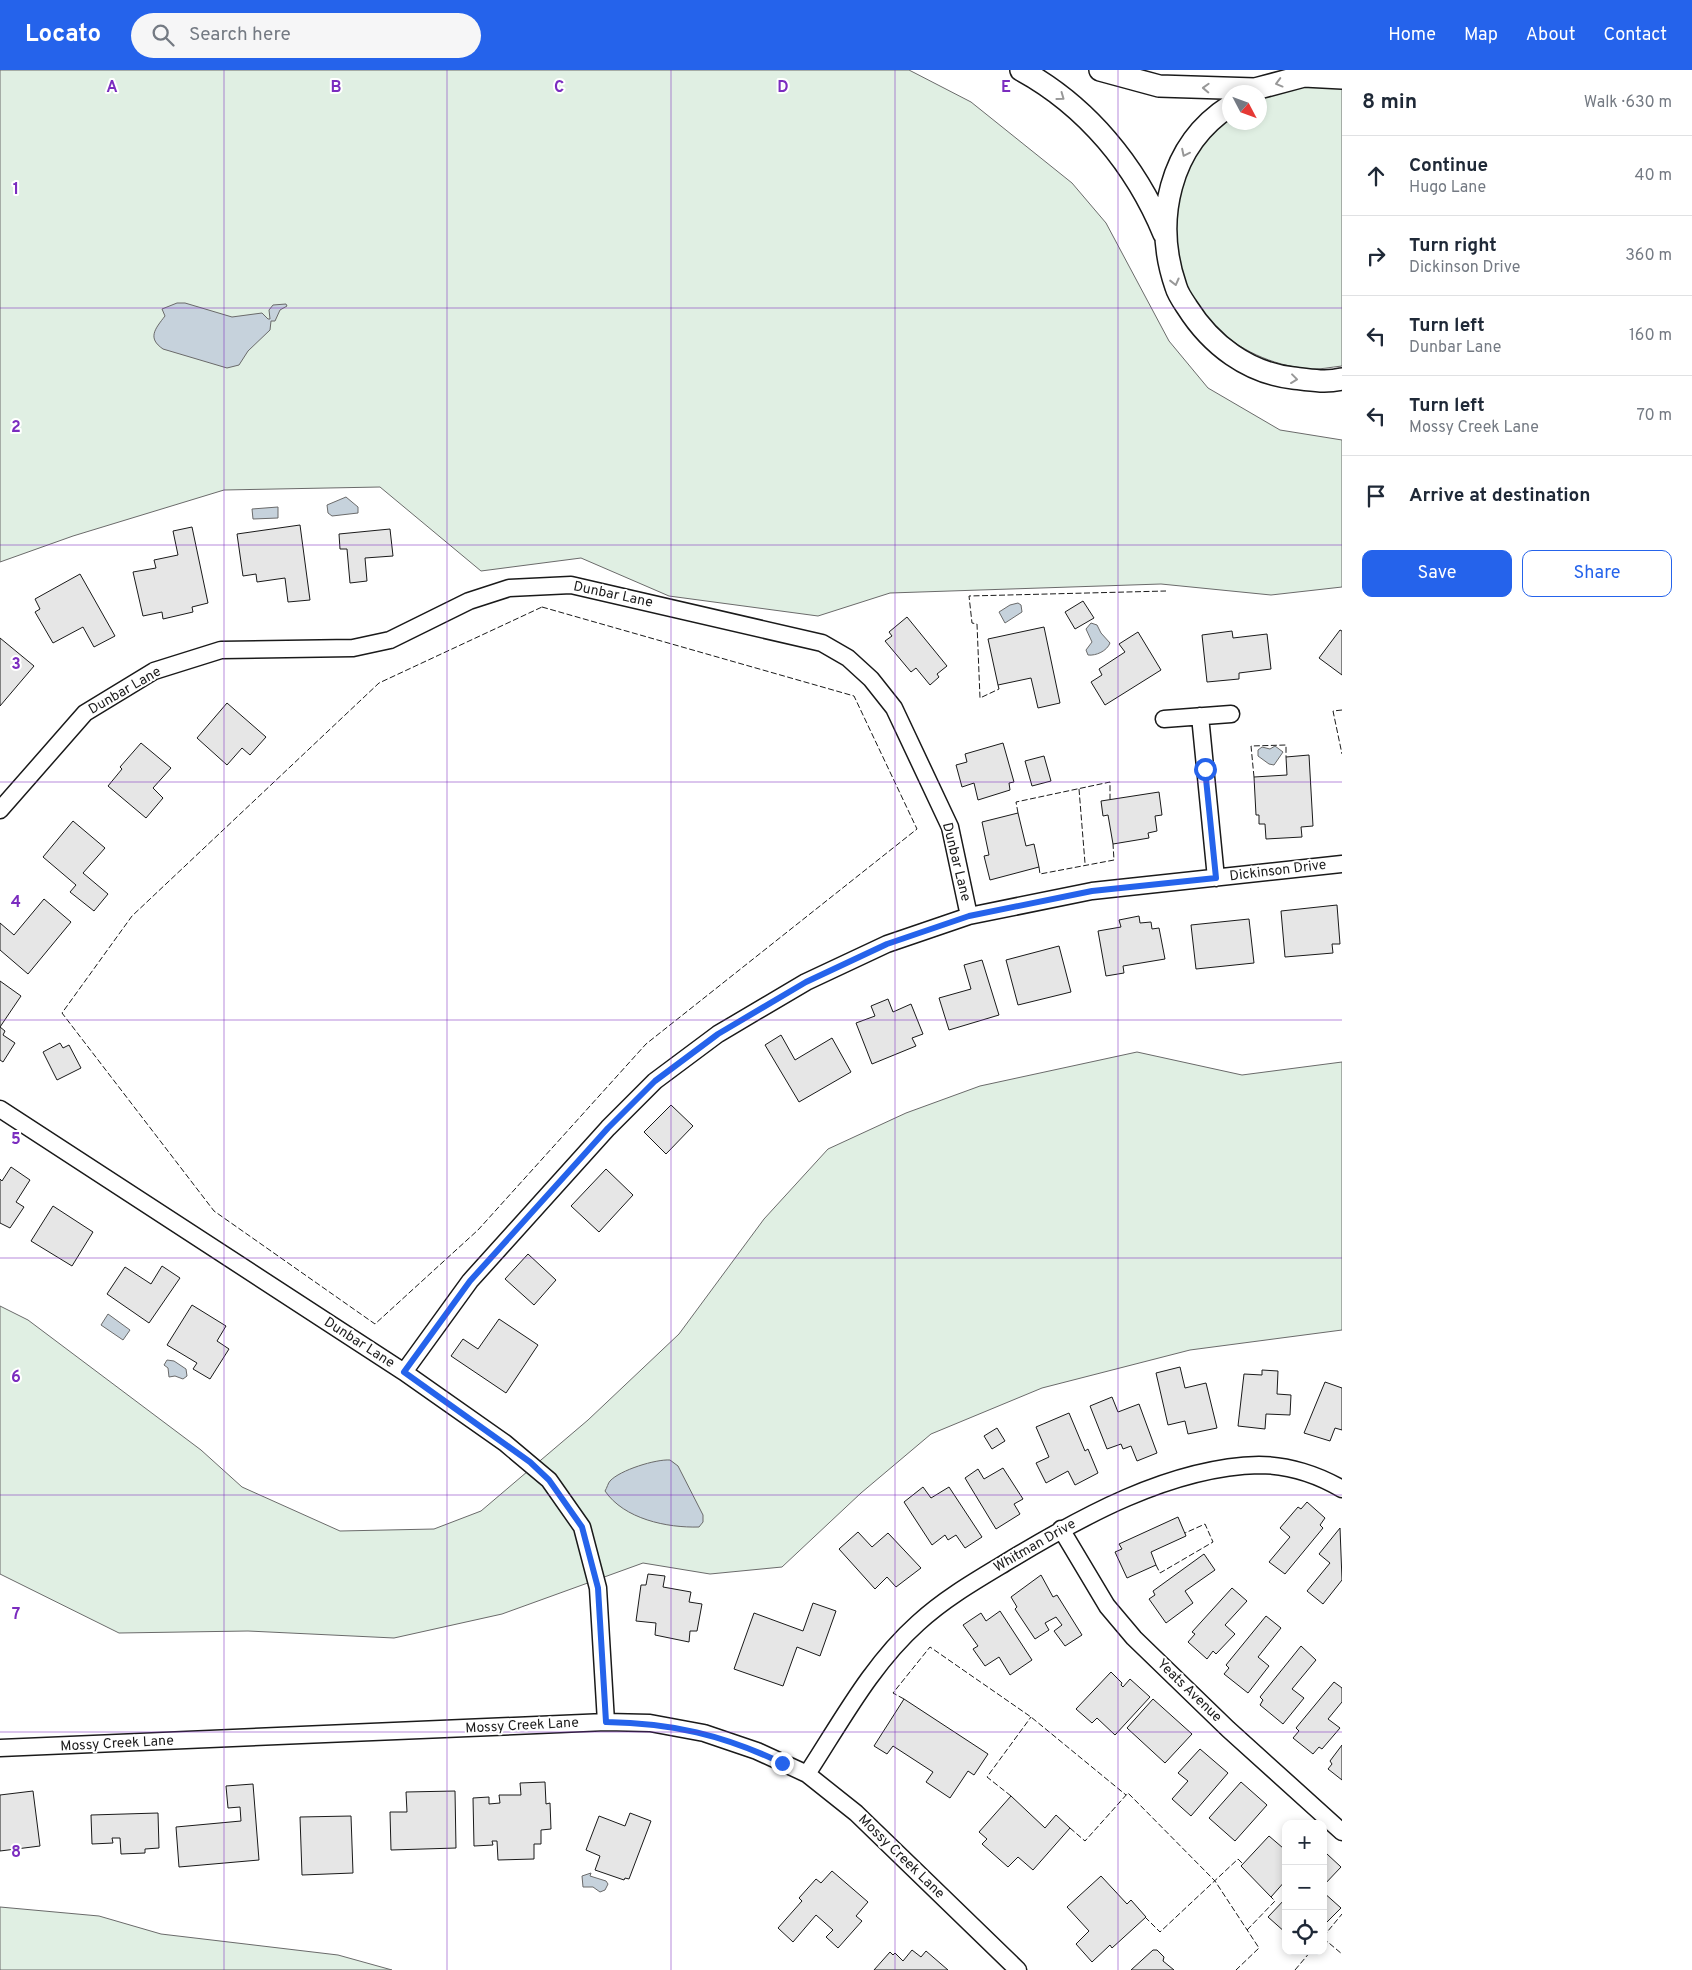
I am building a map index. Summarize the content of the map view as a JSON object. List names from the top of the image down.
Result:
{
  "streets": {
    "street": [
      "Dunbar Lane",
      "Dickinson Drive",
      "Whitman Drive",
      "Yeats Avenue",
      "Mossy Creek Lane"
    ]
  },
  "crossings": [
    ["Dunbar Lane", "Dickinson Drive"],
    ["Dunbar Lane", "Mossy Creek Lane"],
    ["Whitman Drive", "Yeats Avenue"],
    ["Whitman Drive", "Mossy Creek Lane"]
  ],
  "north": "bottom right",
  "page": {
    "header": "Locato",
    "search": "Search here",
    "nav": [
      "Home",
      "Map",
      "About",
      "Contact"
    ],
    "heading": ["8 min", "Walk · 630 m"],
    "list": [
      ["Continue", "Hugo Lane", "40 m"],
      ["Turn right", "Dickinson Drive", "360 m"],
      ["Turn left", "Dunbar Lane", "160 m"],
      ["Turn left", "Mossy Creek Lane", "70 m"],
      "Arrive at destination"
    ],
    "buttons": ["Save", "Share"],
    "map_buttons": ["+", "−"]
  },
  "grid": {
    "columns": [
      "A",
      "B",
      "C",
      "D",
      "E"
    ],
    "rows": [
      "1",
      "2",
      "3",
      "4",
      "5",
      "6",
      "7",
      "8"
    ]
  }
}
